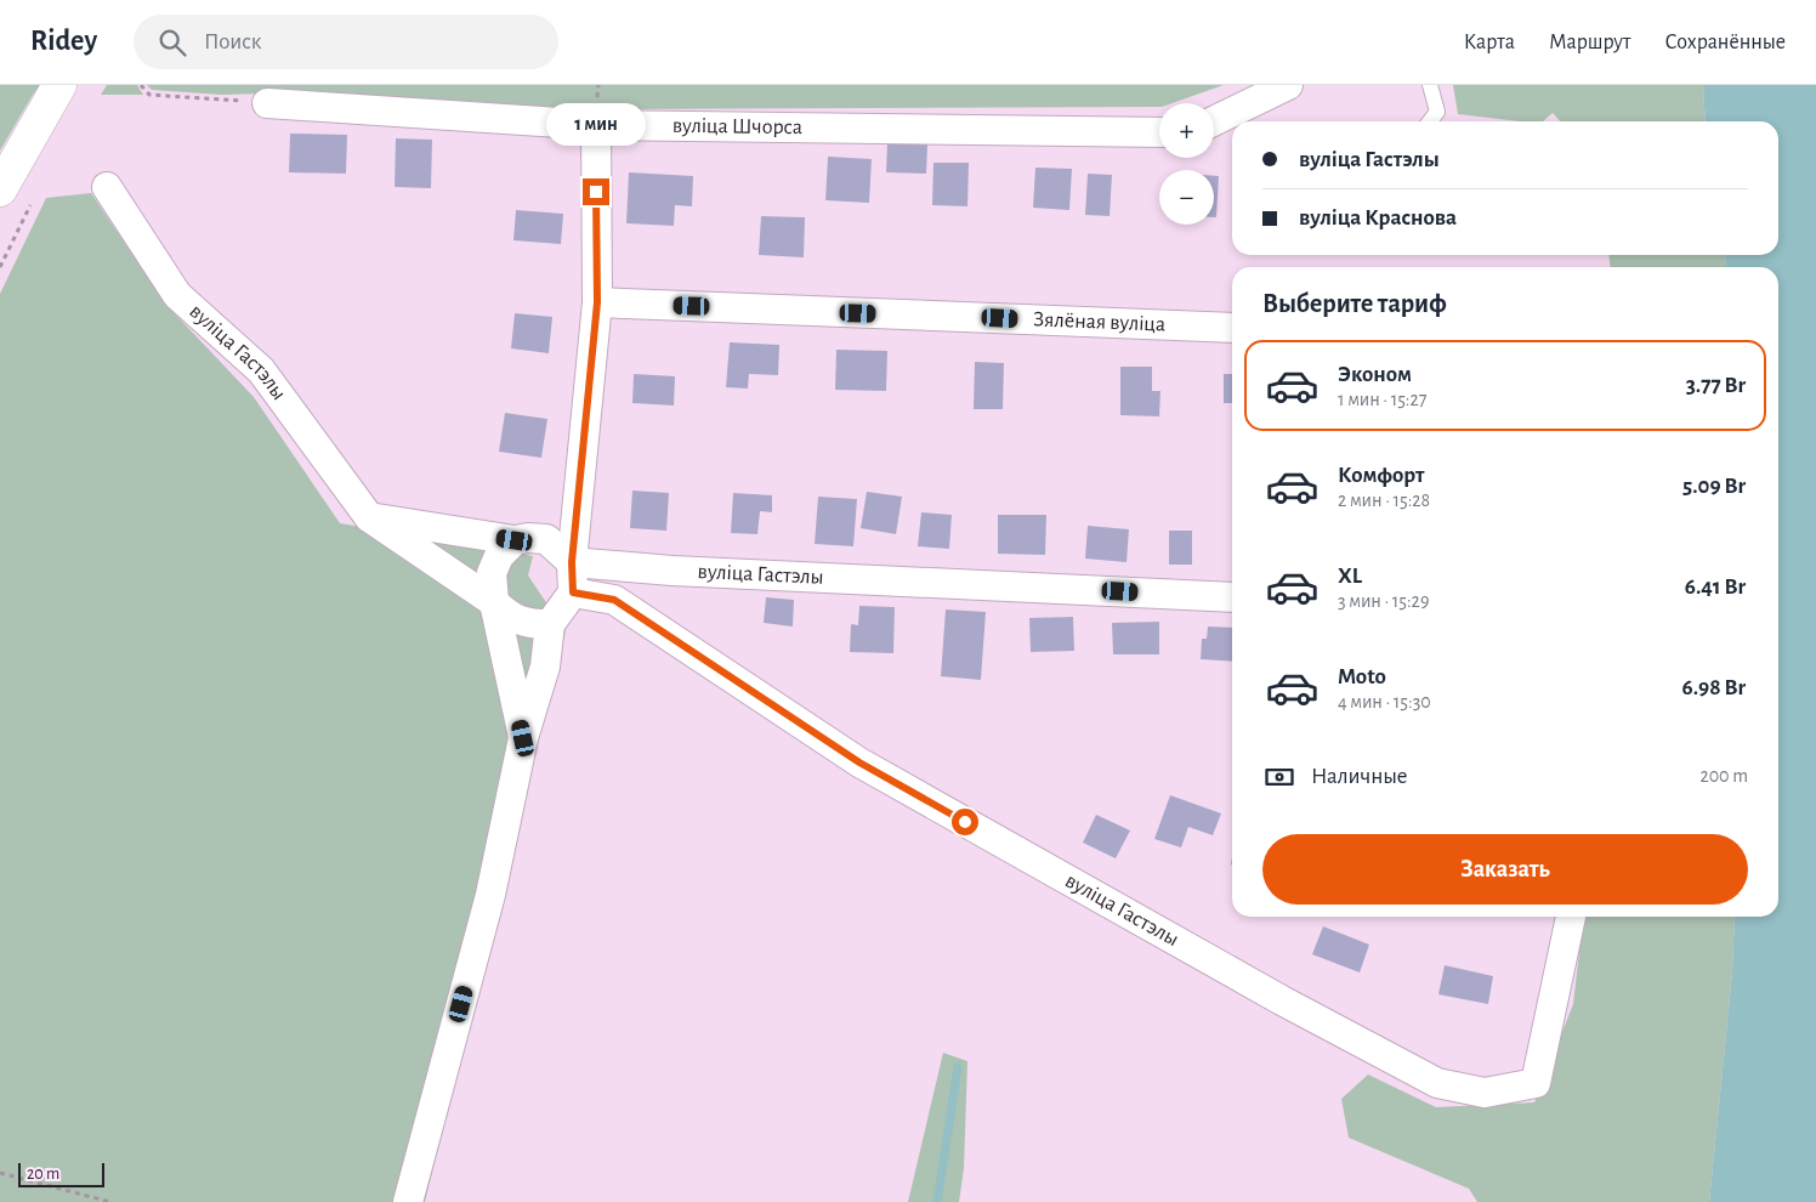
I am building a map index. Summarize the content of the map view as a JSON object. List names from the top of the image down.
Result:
{
  "streets": {
    "street": ["вуліца Шчорса", "Зялёная вуліца", "вуліца Гастэлы"]
  },
  "scale_bar": "20 m",
  "page": {
    "header": "Ridey",
    "search": "Поиск",
    "nav": ["Карта", "Маршрут", "Сохранённые"],
    "map_buttons": ["+", "−"],
    "bubble": "1 мин",
    "banner": ["вуліца Гастэлы", "вуліца Краснова"],
    "heading": "Выберите тариф",
    "list": [
      {
        "name": "Эконом",
        "note": "1 мин · 15:27",
        "value": "3.77 Br"
      },
      {
        "name": "Комфорт",
        "note": "2 мин · 15:28",
        "value": "5.09 Br"
      },
      {
        "name": "XL",
        "note": "3 мин · 15:29",
        "value": "6.41 Br"
      },
      {
        "name": "Moto",
        "note": "4 мин · 15:30",
        "value": "6.98 Br"
      }
    ],
    "pay": ["Наличные", "200 m"],
    "buttons": "Заказать",
    "scale": "20 m"
  }
}
